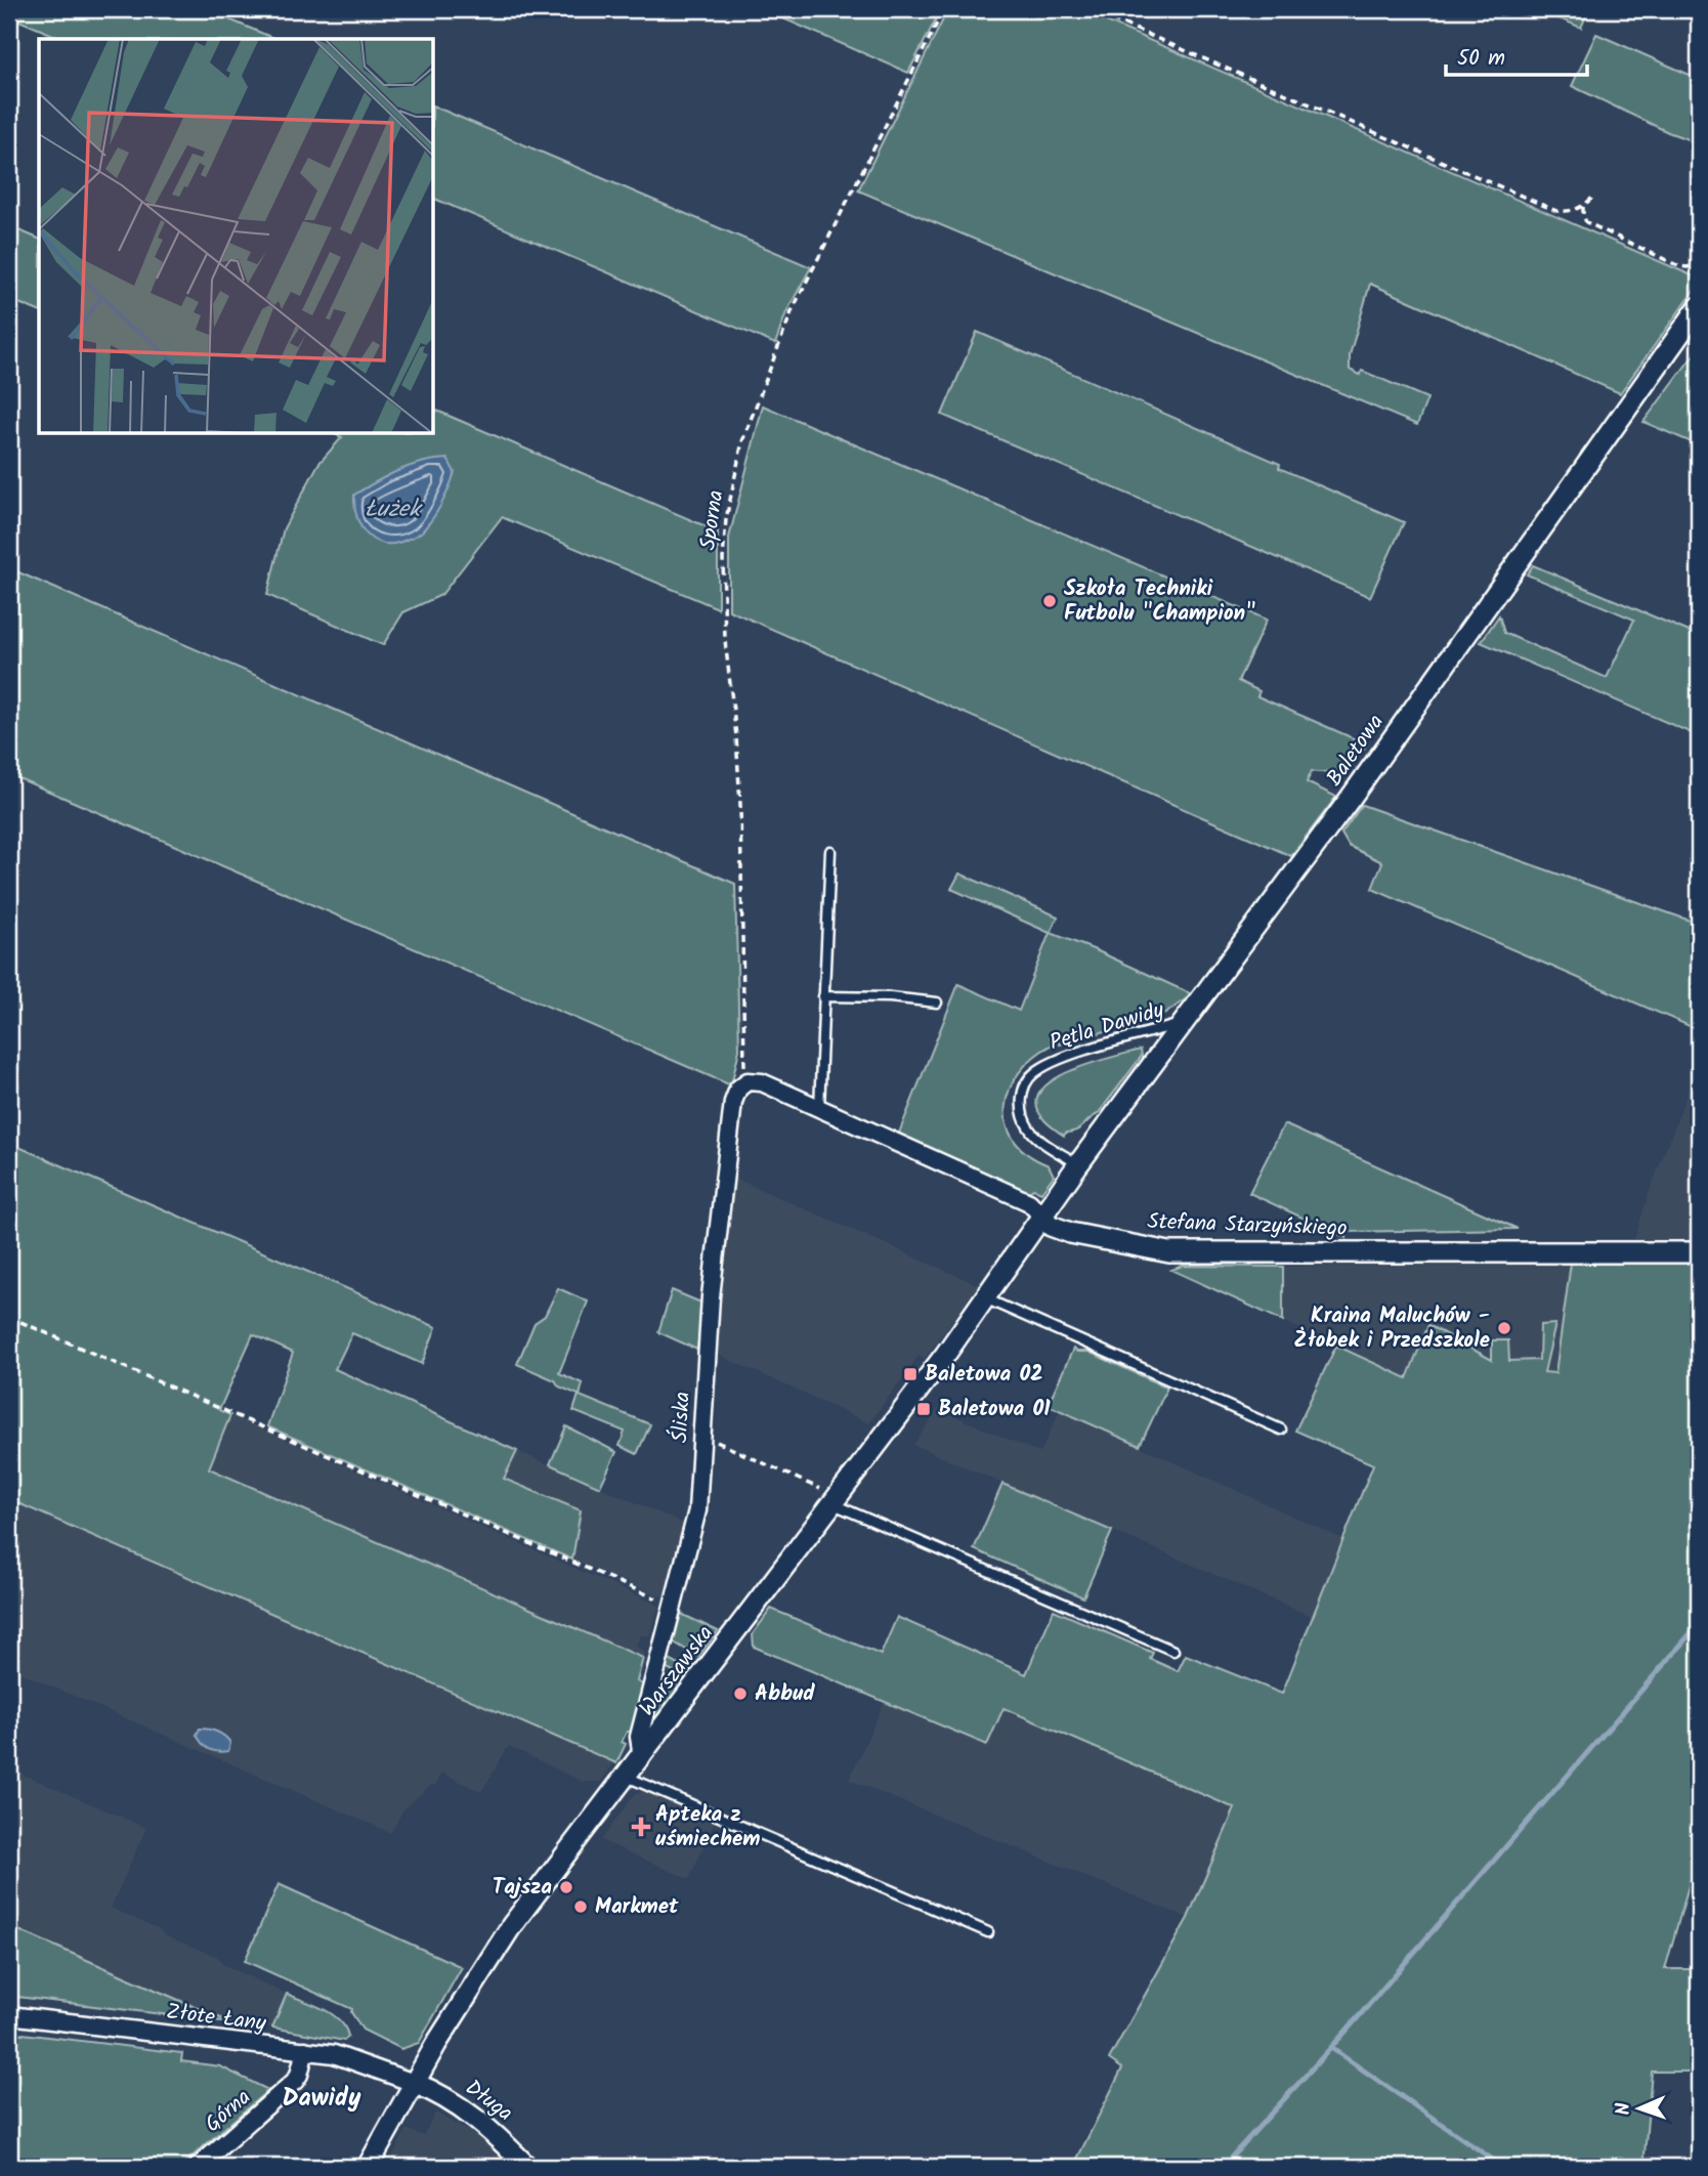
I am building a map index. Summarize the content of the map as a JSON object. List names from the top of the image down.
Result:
{
  "streets": {
    "street": [
      "Baletowa",
      "Stefana Starzyńskiego",
      "Śliska",
      "Warszawska",
      "Złote Łany",
      "Długa",
      "Górna"
    ],
    "lane": ["Pętla Dawidy"],
    "path": ["Sporna"]
  },
  "crossings": [
    ["Sporna", "Stefana Starzyńskiego"],
    ["Sporna", "Śliska"],
    ["Baletowa", "Pętla Dawidy"],
    ["Baletowa", "Stefana Starzyńskiego"],
    ["Baletowa", "Warszawska"],
    ["Stefana Starzyńskiego", "Śliska"],
    ["Stefana Starzyńskiego", "Warszawska"],
    ["Śliska", "Warszawska"],
    ["Warszawska", "Złote Łany"],
    ["Warszawska", "Długa"],
    ["Złote Łany", "Długa"],
    ["Złote Łany", "Górna"]
  ],
  "districts": ["Dawidy"],
  "water": ["Łużek"],
  "places": {
    "other": [
      "Szkoła Techniki Futbolu \"Champion\"",
      "Kraina Maluchów - Żłobek i Przedszkole",
      "Abbud",
      "Tajsza",
      "Markmet"
    ],
    "transit": ["Baletowa 02", "Baletowa 01"],
    "health": ["Apteka z uśmiechem"]
  },
  "scale_bar": "50 m",
  "north": "left"
}
